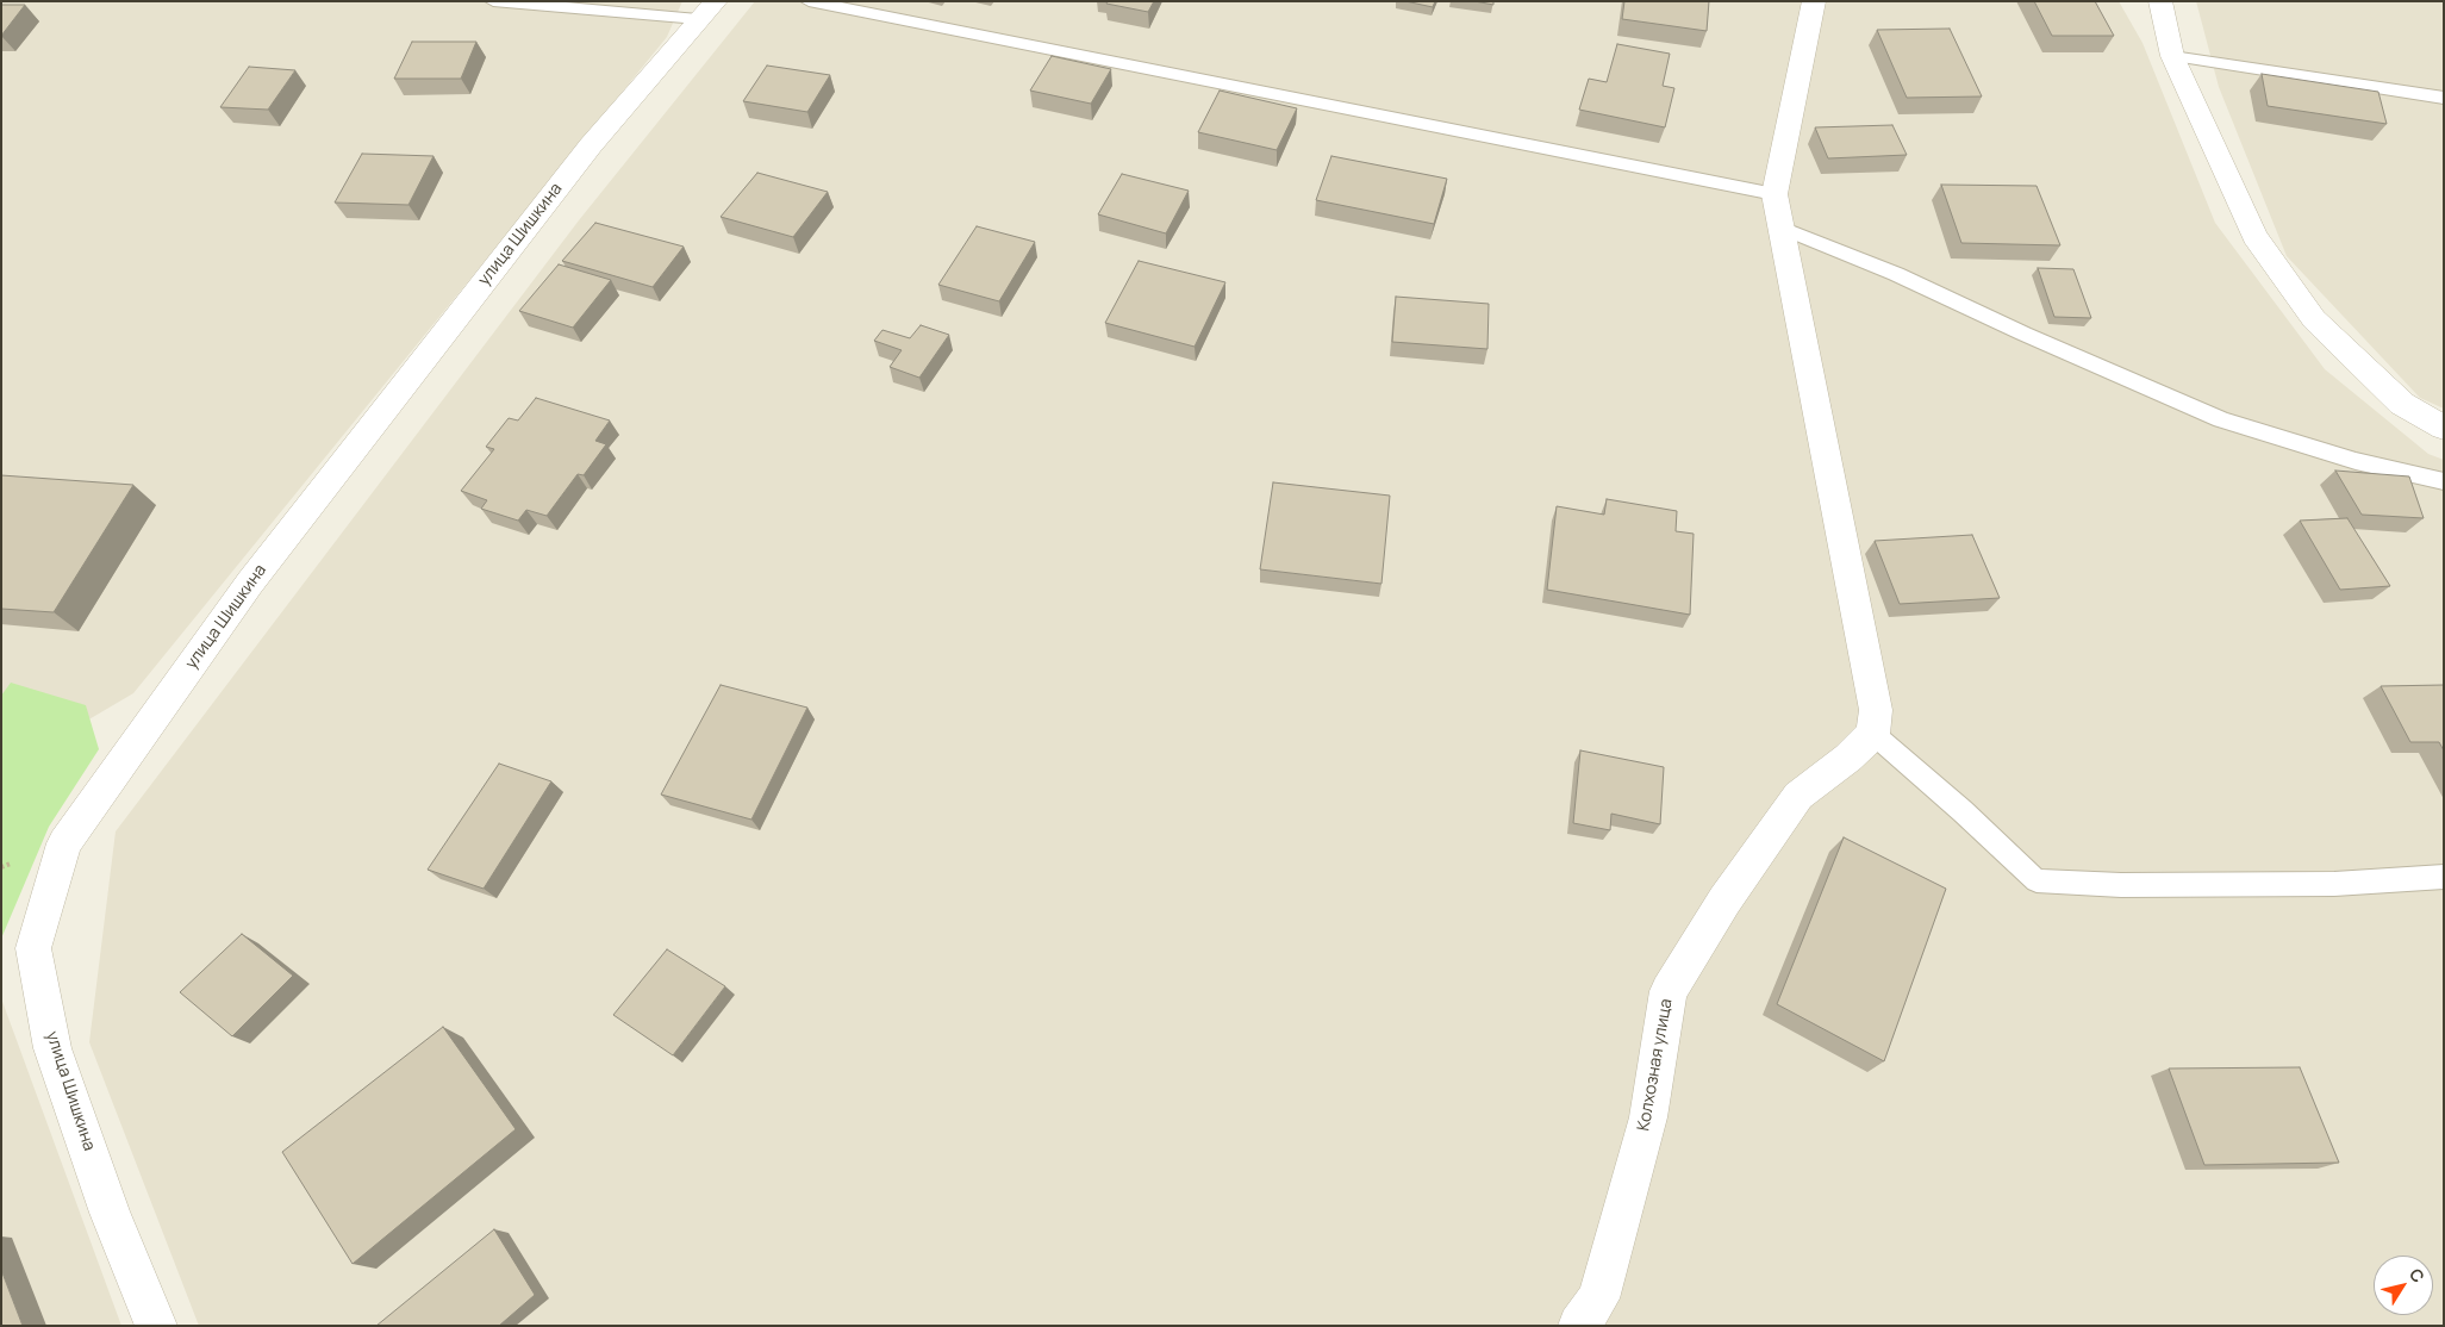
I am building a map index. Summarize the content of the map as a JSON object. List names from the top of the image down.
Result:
{
  "streets": {
    "street": ["улица Шишкина", "Колхозная улица"]
  },
  "north": "top right"
}
